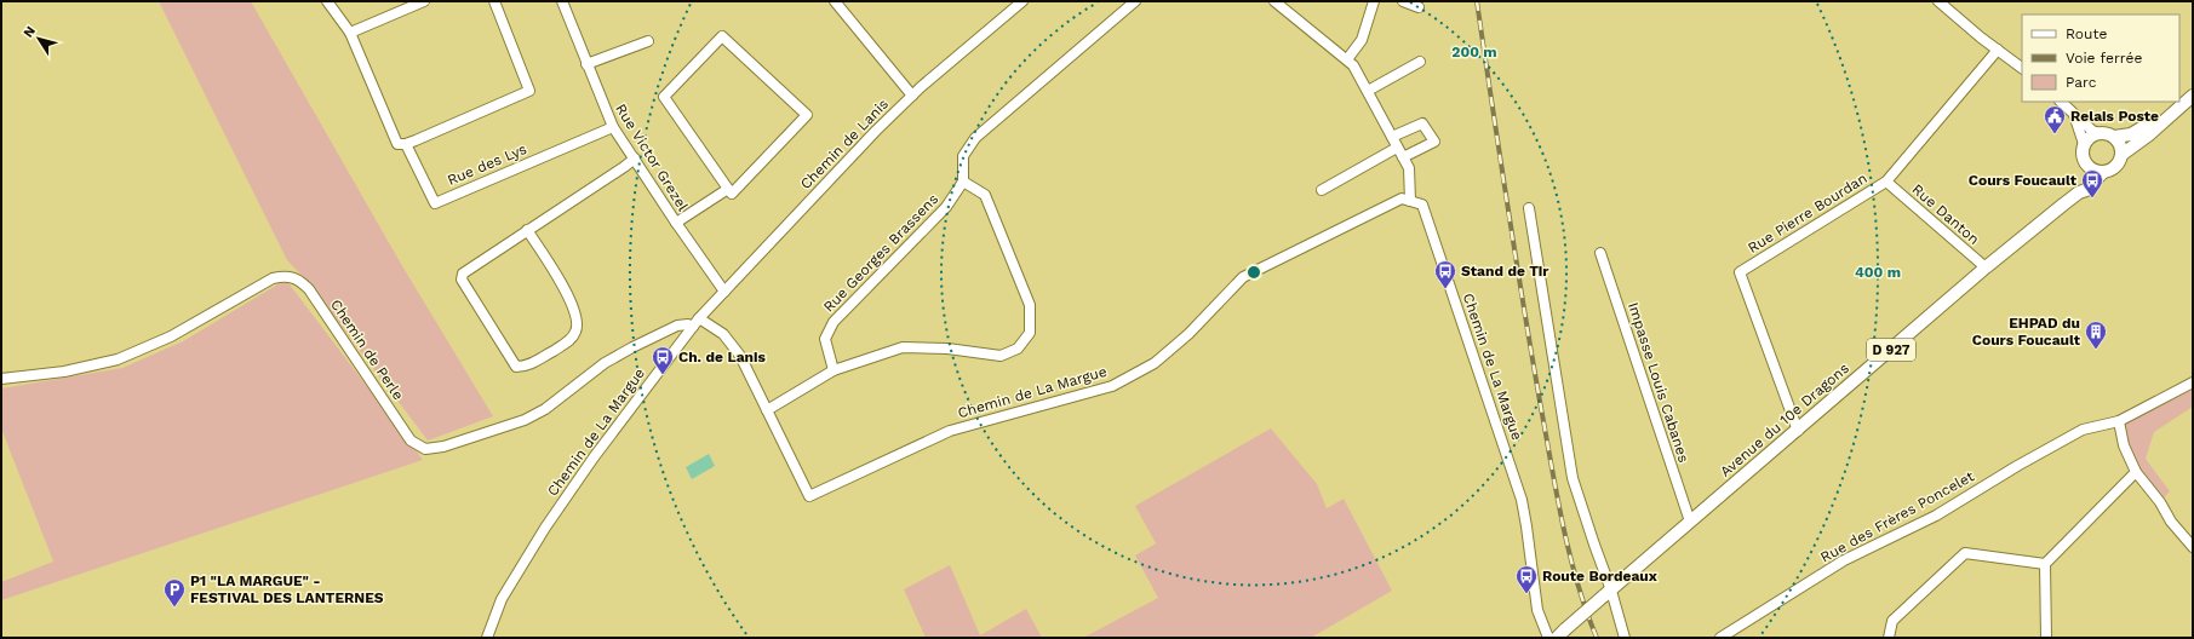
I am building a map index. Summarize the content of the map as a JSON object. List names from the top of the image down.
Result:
{
  "streets": {
    "main road": ["D 927", "Avenue du 10e Dragons"],
    "street": [
      "Chemin de Lanis",
      "Rue Victor Grezel",
      "Rue des Lys",
      "Rue Pierre Bourdan",
      "Rue Danton",
      "Rue Georges Brassens",
      "Chemin de Perle",
      "Chemin de La Margue",
      "Impasse Louis Cabanes",
      "Rue des Frères Poncelet"
    ]
  },
  "crossings": [
    ["Chemin de Lanis", "Rue Victor Grezel"],
    ["Chemin de Lanis", "Chemin de La Margue"],
    ["Rue Victor Grezel", "Rue des Lys"],
    ["Rue Pierre Bourdan", "Rue Danton"],
    ["Rue Pierre Bourdan", "Avenue du 10e Dragons"],
    ["Rue Danton", "Avenue du 10e Dragons"],
    ["Chemin de Perle", "Chemin de La Margue"],
    ["Impasse Louis Cabanes", "Avenue du 10e Dragons"]
  ],
  "places": {
    "public building": ["Relais Poste"],
    "bus stop": [
      "Cours Foucault",
      "Stand de Tir",
      "Ch. de Lanis",
      "Route Bordeaux"
    ],
    "building": ["EHPAD du Cours Foucault"],
    "parking": ["P1 \"LA MARGUE\" - FESTIVAL DES LANTERNES"]
  },
  "legend": ["Route", "Voie ferrée", "Parc"],
  "north": "top left",
  "rings": ["200 m", "400 m"]
}
